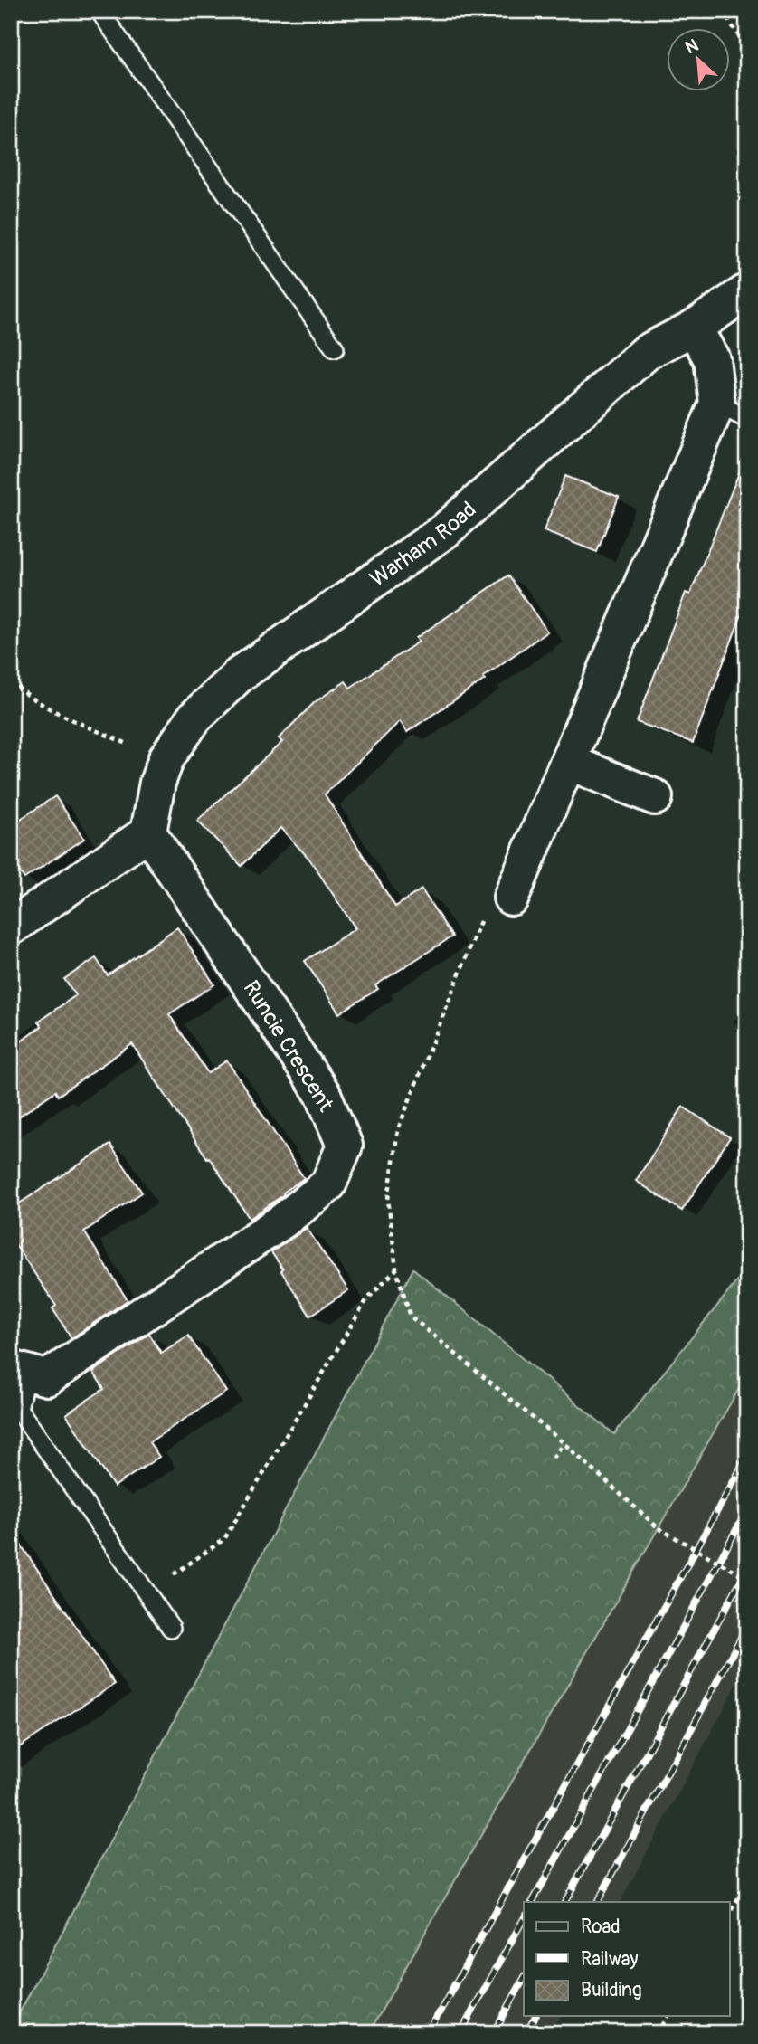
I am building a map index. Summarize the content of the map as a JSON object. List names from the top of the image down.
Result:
{
  "streets": {
    "street": ["Warham Road", "Runcie Crescent"]
  },
  "crossings": [
    ["Warham Road", "Runcie Crescent"]
  ],
  "legend": ["Road", "Railway", "Building"],
  "north": "top left"
}
